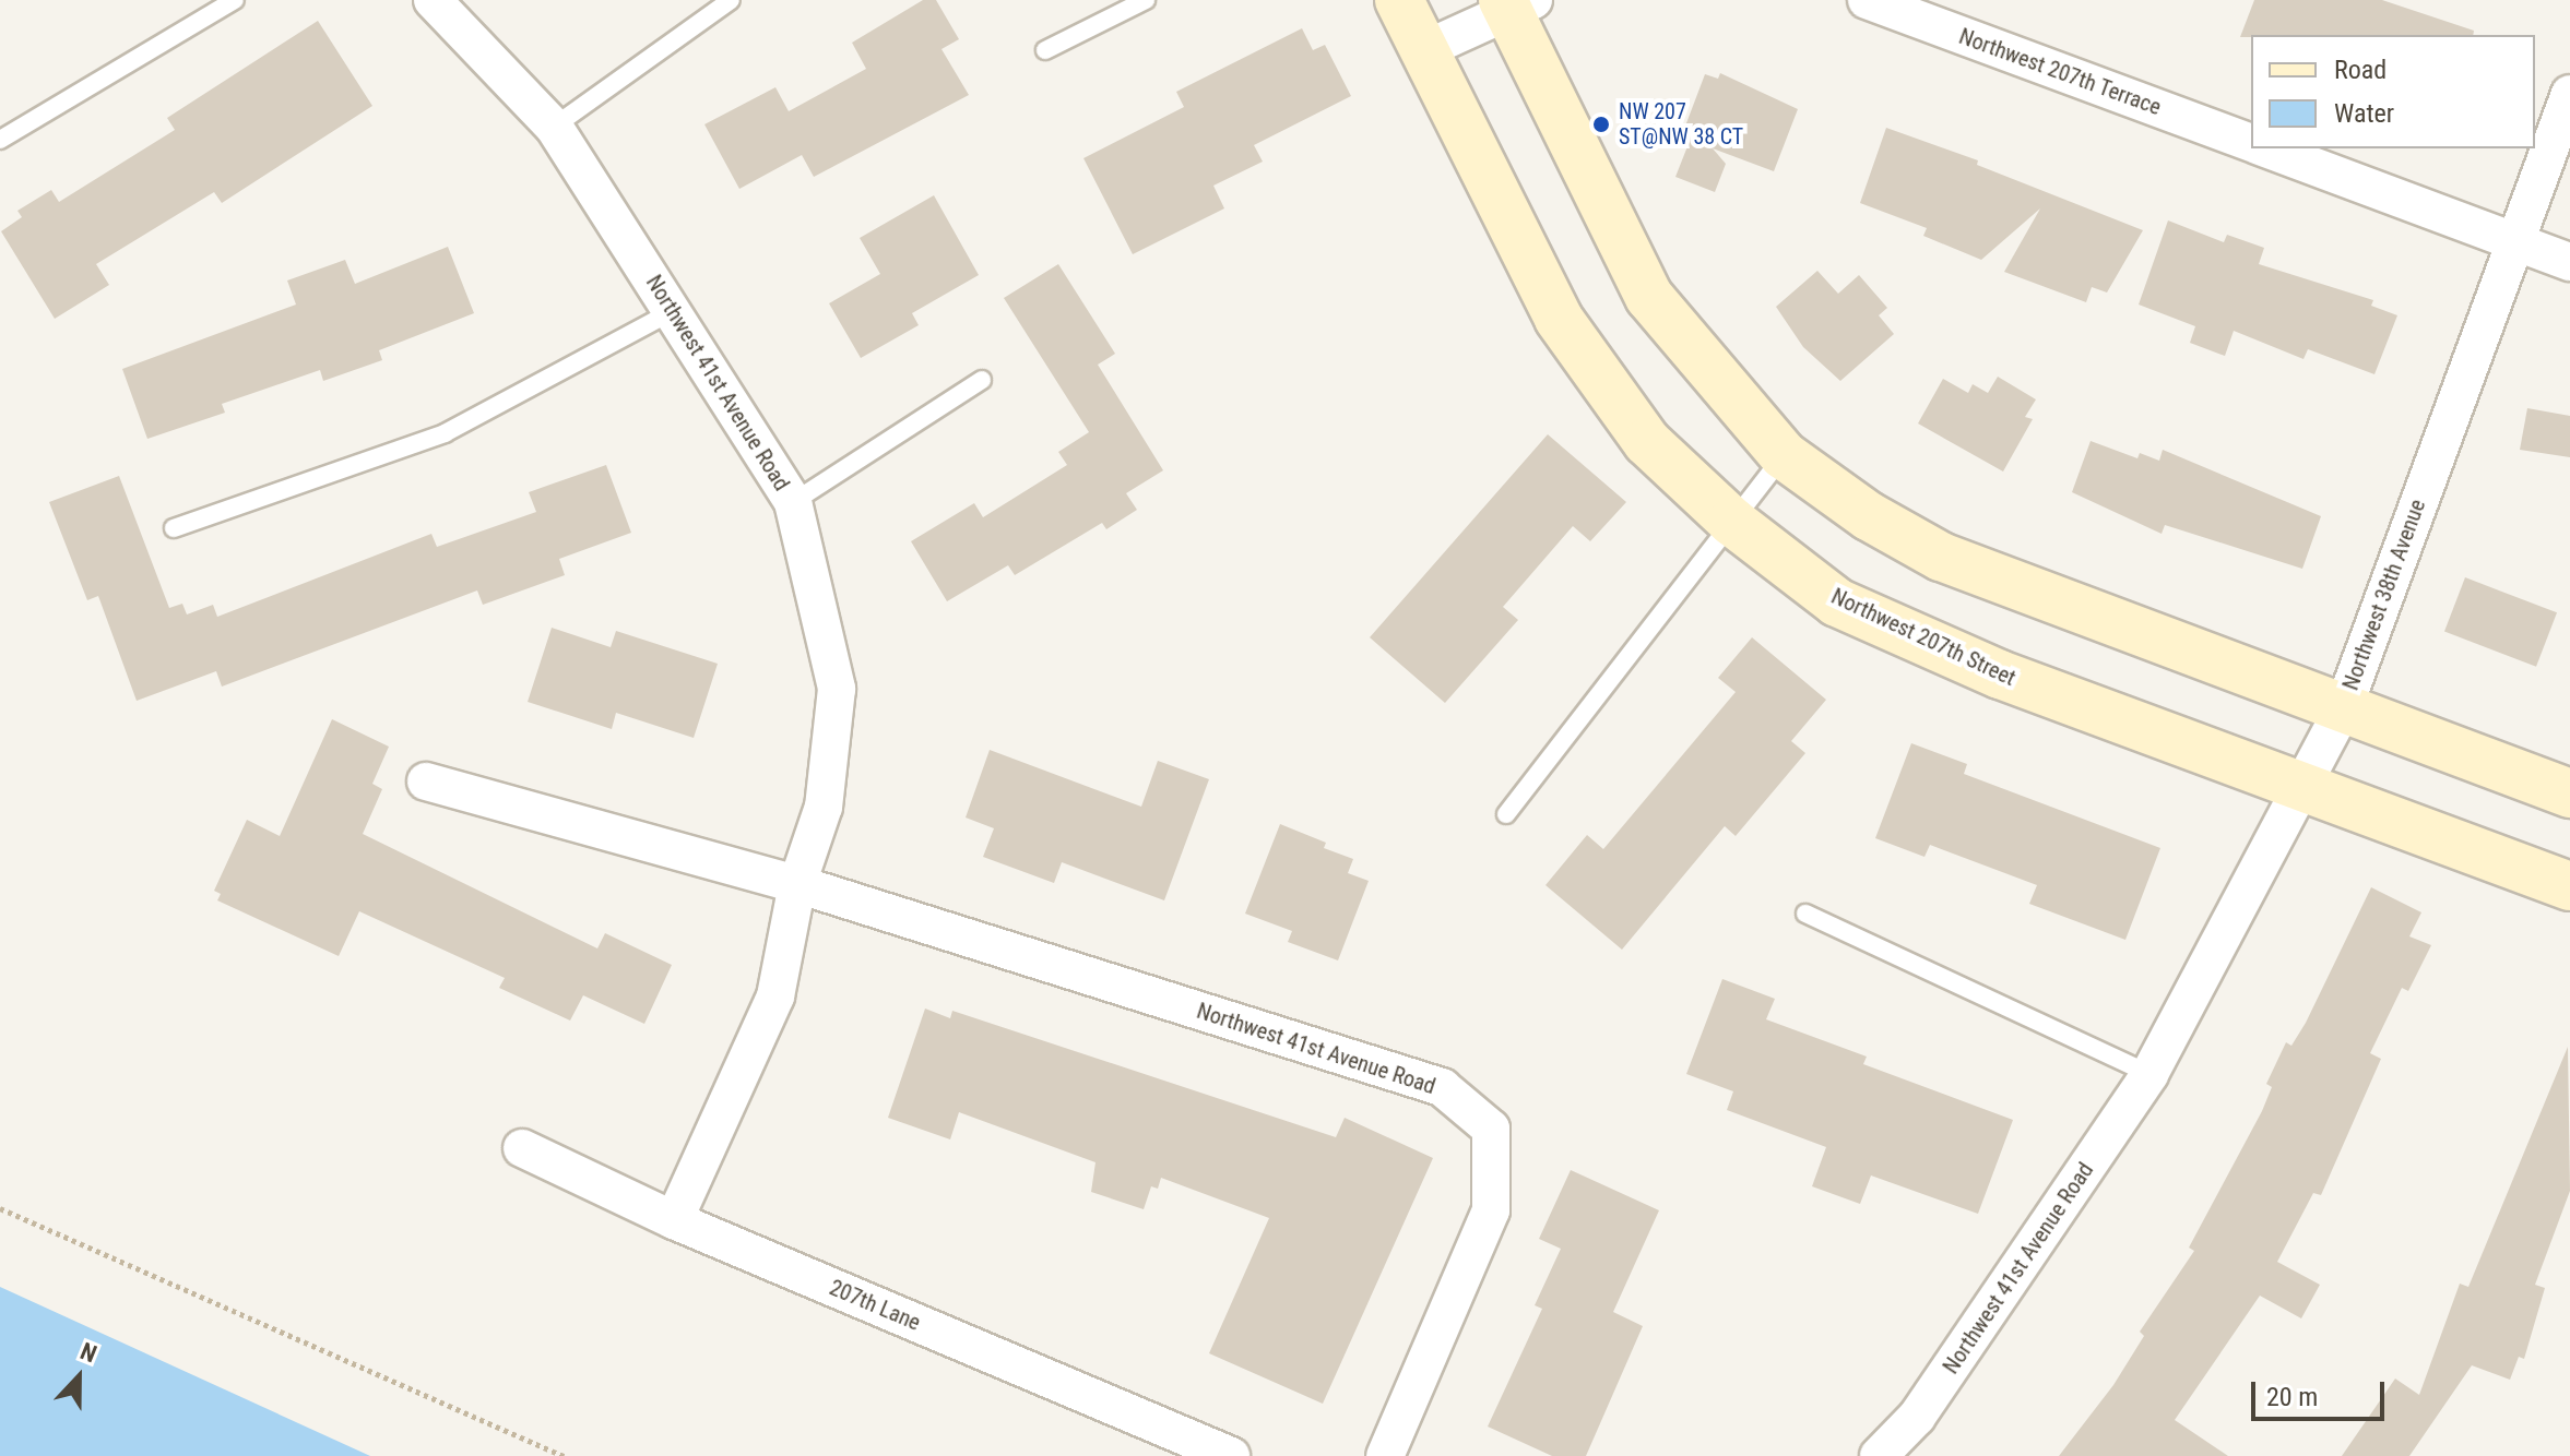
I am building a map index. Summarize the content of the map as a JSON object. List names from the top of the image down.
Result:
{
  "streets": {
    "street": [
      "Northwest 207th Terrace",
      "Northwest 41st Avenue Road",
      "Northwest 38th Avenue",
      "Northwest 207th Street",
      "207th Lane"
    ]
  },
  "crossings": [
    ["Northwest 41st Avenue Road", "Northwest 38th Avenue"],
    ["Northwest 41st Avenue Road", "207th Lane"],
    ["Northwest 38th Avenue", "Northwest 207th Street"]
  ],
  "places": ["NW 207 ST@NW 38 CT"],
  "legend": ["Road", "Water"],
  "scale_bar": "20 m",
  "north": "top"
}
